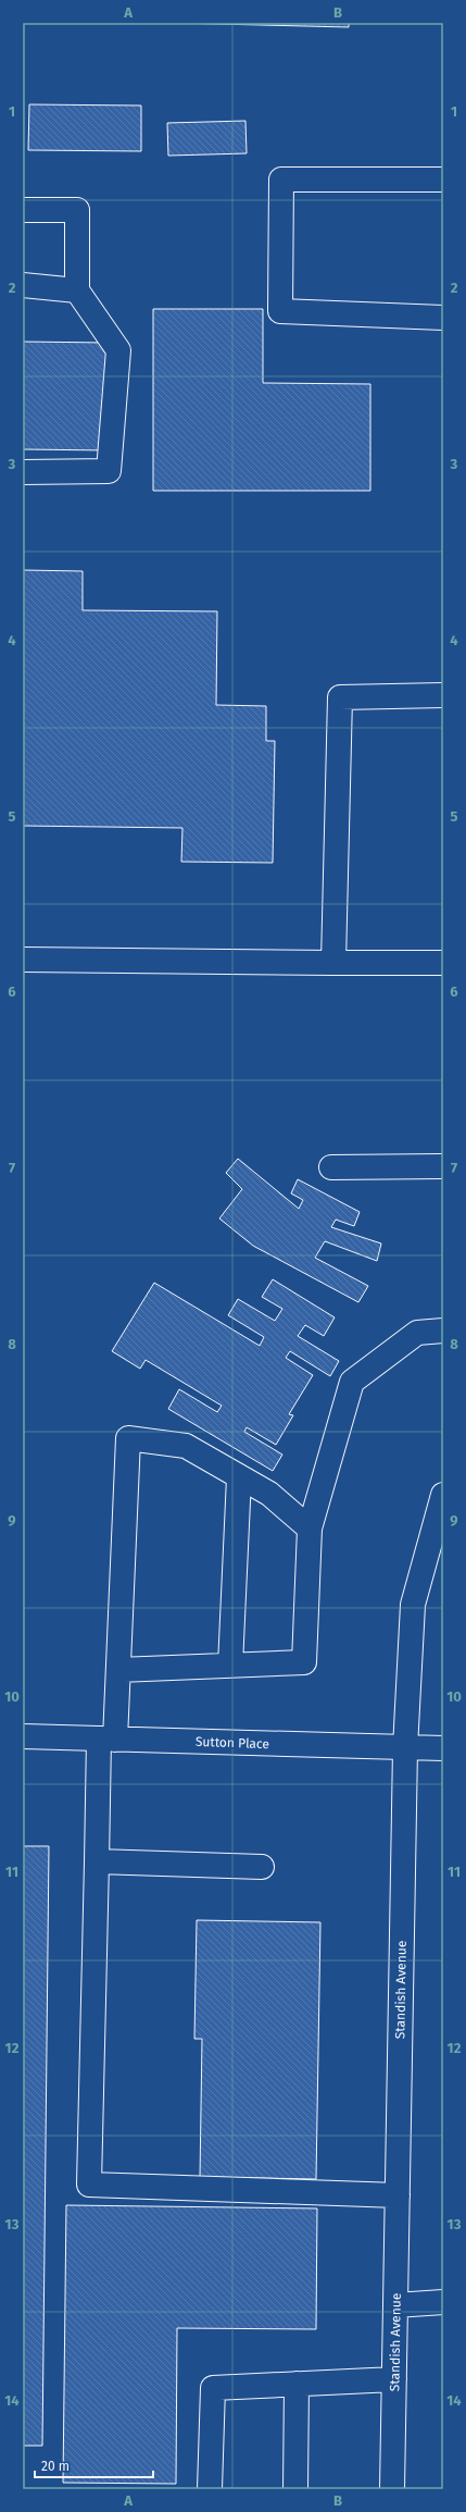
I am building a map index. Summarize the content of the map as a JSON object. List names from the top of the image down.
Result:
{
  "streets": {
    "street": ["Sutton Place", "Standish Avenue"]
  },
  "crossings": [
    ["Sutton Place", "Standish Avenue"]
  ],
  "scale_bar": "20 m",
  "grid": {
    "columns": ["A", "B"],
    "rows": [
      "1",
      "2",
      "3",
      "4",
      "5",
      "6",
      "7",
      "8",
      "9",
      "10",
      "11",
      "12",
      "13",
      "14"
    ]
  }
}
